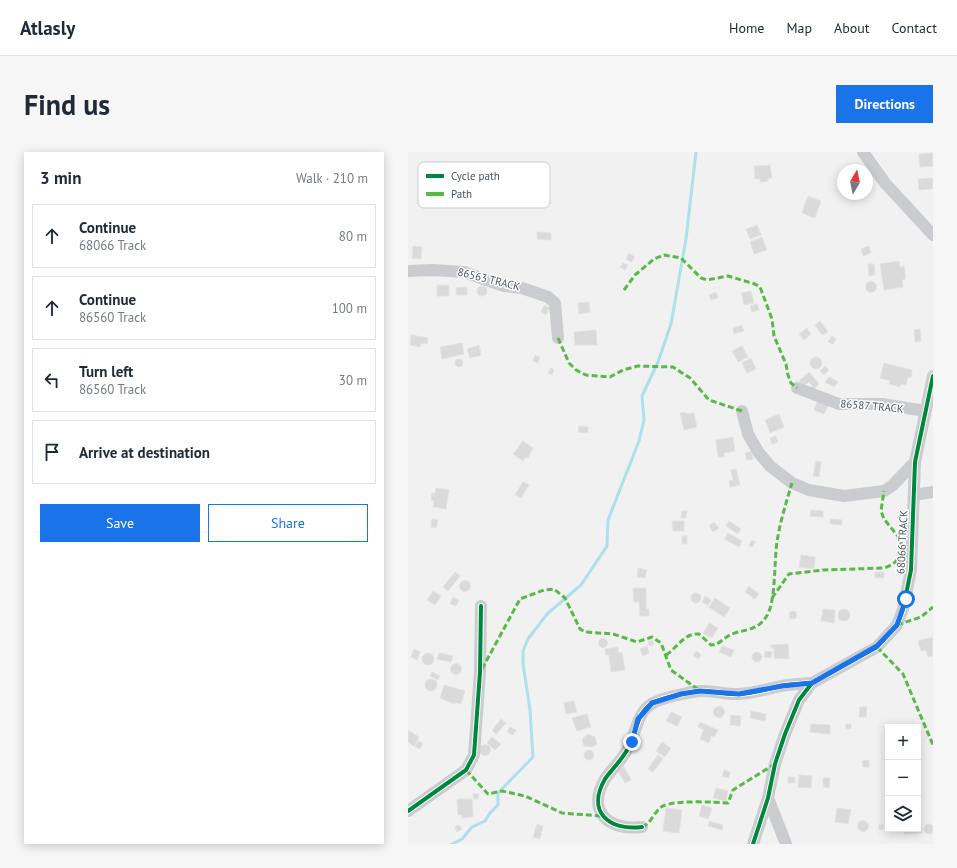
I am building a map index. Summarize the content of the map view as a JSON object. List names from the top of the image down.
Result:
{
  "streets": {
    "street": ["86563 TRACK", "86587 TRACK", "68066 TRACK"]
  },
  "crossings": [
    ["86587 TRACK", "68066 TRACK"]
  ],
  "legend": ["Cycle path", "Path"],
  "north": "top",
  "page": {
    "header": "Atlasly",
    "nav": [
      "Home",
      "Map",
      "About",
      "Contact"
    ],
    "buttons": [
      "Directions",
      ["Save", "Share"]
    ],
    "title": "Find us",
    "heading": ["3 min", "Walk · 210 m"],
    "list": [
      ["Continue", "68066 Track", "80 m"],
      ["Continue", "86560 Track", "100 m"],
      ["Turn left", "86560 Track", "30 m"],
      "Arrive at destination"
    ],
    "map_buttons": ["+", "−"]
  }
}
